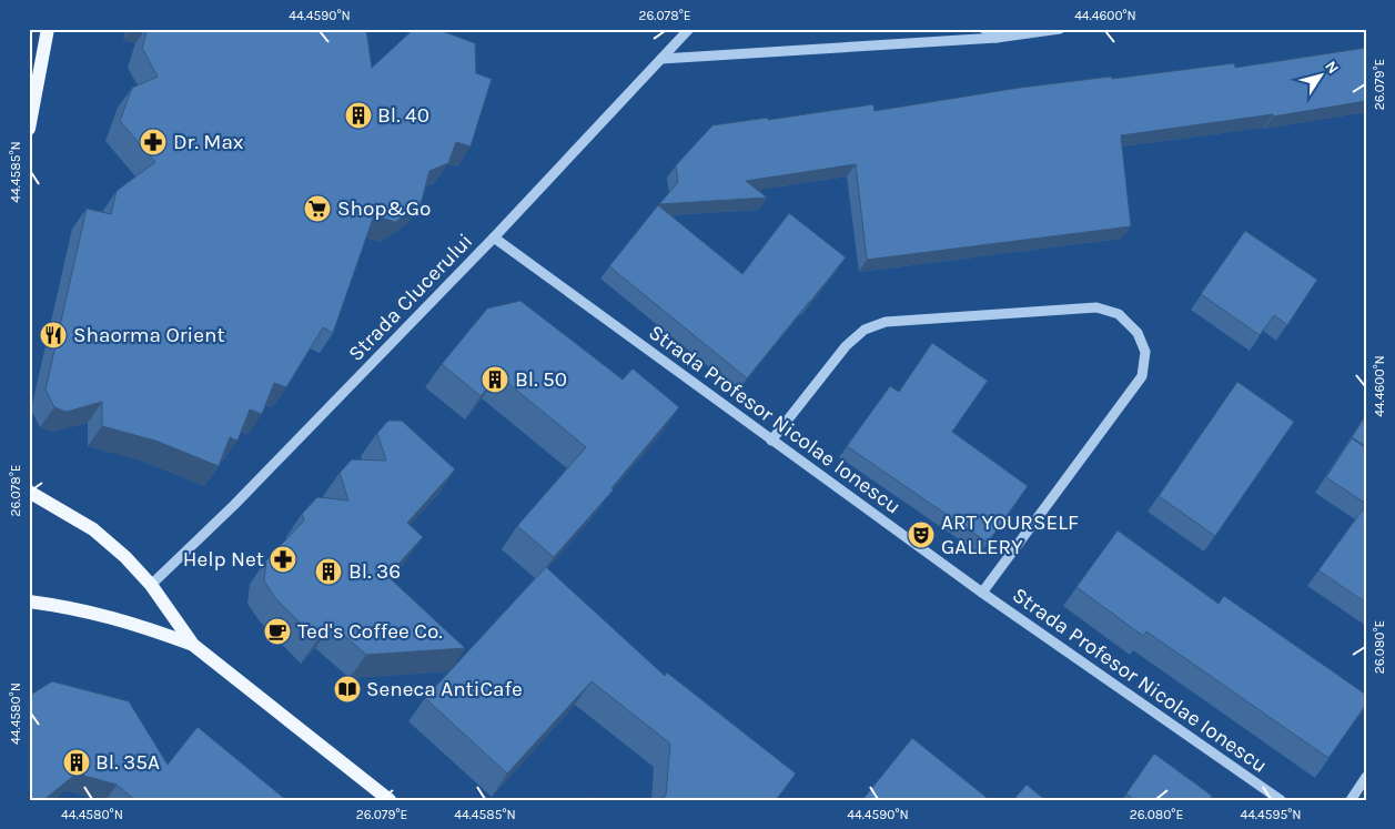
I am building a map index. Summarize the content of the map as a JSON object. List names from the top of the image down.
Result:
{
  "streets": {
    "street": ["Strada Clucerului", "Strada Profesor Nicolae Ionescu"]
  },
  "crossings": [
    ["Strada Clucerului", "Strada Profesor Nicolae Ionescu"]
  ],
  "places": {
    "building": [
      "Bl. 40",
      "Bl. 50",
      "Bl. 36",
      "Bl. 35A"
    ],
    "pharmacy": ["Dr. Max", "Help Net"],
    "supermarket": ["Shop&Go"],
    "restaurant": ["Shaorma Orient"],
    "theatre": ["ART YOURSELF GALLERY"],
    "cafe": ["Ted's Coffee Co."],
    "library": ["Seneca AntiCafe"]
  },
  "north": "top right",
  "coordinates": [
    "44.4590°N",
    "26.078°E",
    "44.4600°N",
    "26.079°E",
    "44.4585°N",
    "26.080°E",
    "44.4580°N",
    "44.4595°N"
  ]
}
